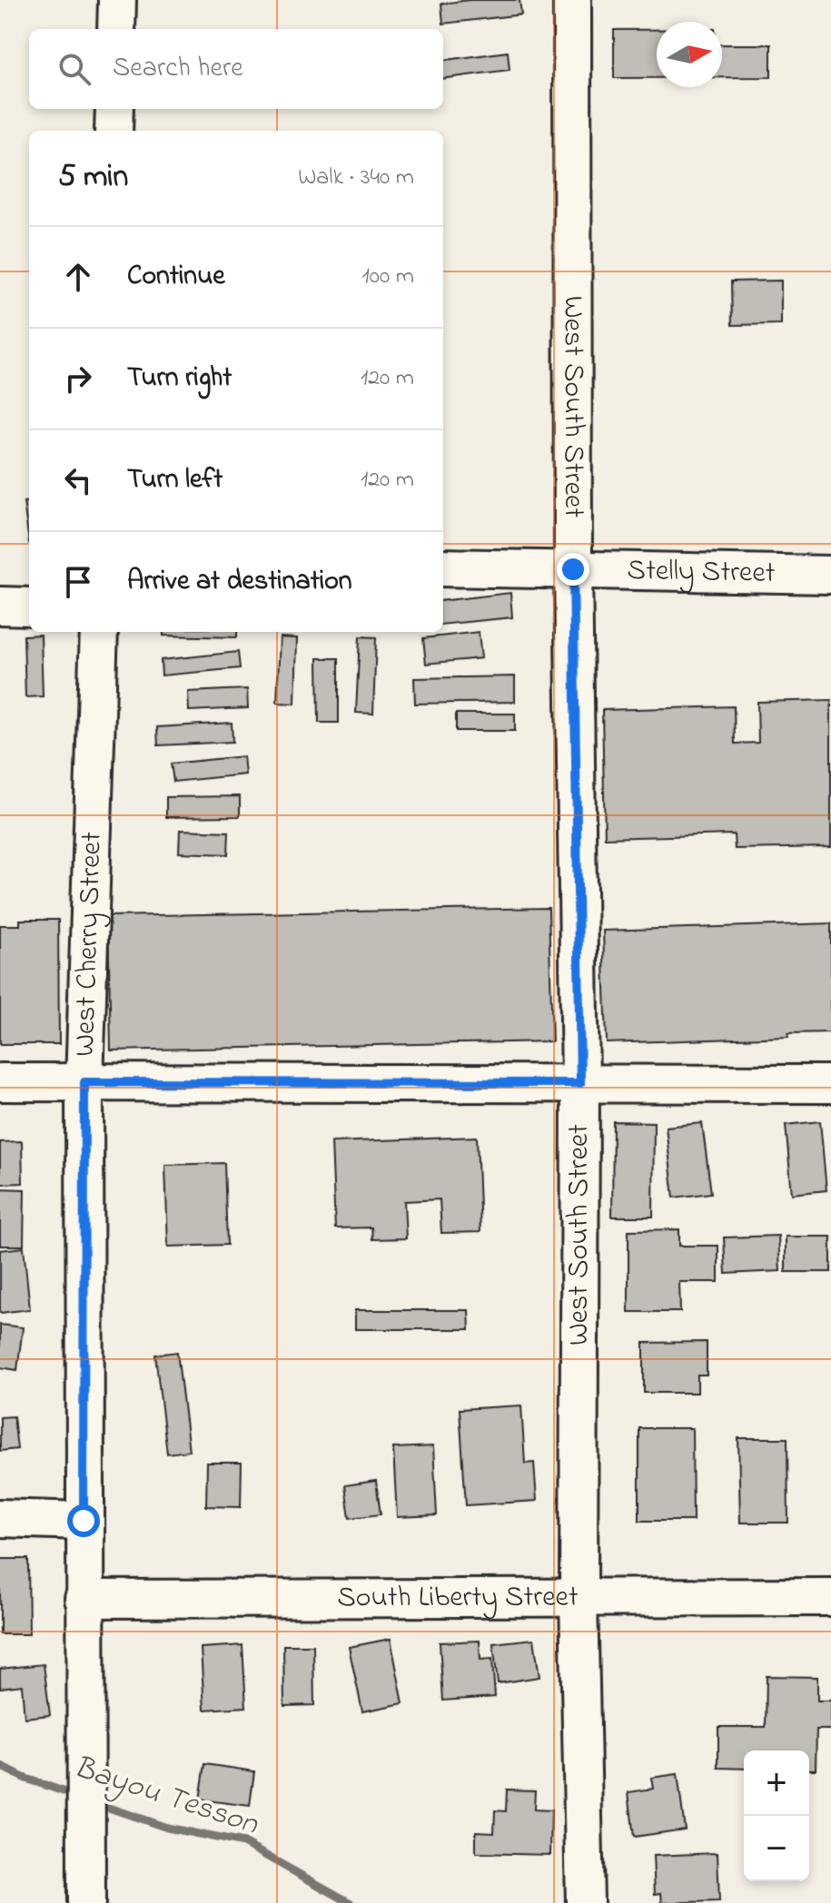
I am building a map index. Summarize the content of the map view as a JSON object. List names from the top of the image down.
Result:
{
  "streets": {
    "street": [
      "West South Street",
      "Stelly Street",
      "West Cherry Street",
      "South Liberty Street"
    ]
  },
  "crossings": [
    ["West South Street", "Stelly Street"],
    ["West South Street", "South Liberty Street"],
    ["West Cherry Street", "South Liberty Street"]
  ],
  "water": ["Bayou Tesson"],
  "north": "right",
  "page": {
    "search": "Search here",
    "heading": ["5 min", "Walk · 340 m"],
    "list": [
      ["Continue", "100 m"],
      ["Turn right", "120 m"],
      ["Turn left", "120 m"],
      "Arrive at destination"
    ],
    "map_buttons": ["+", "−"]
  }
}
